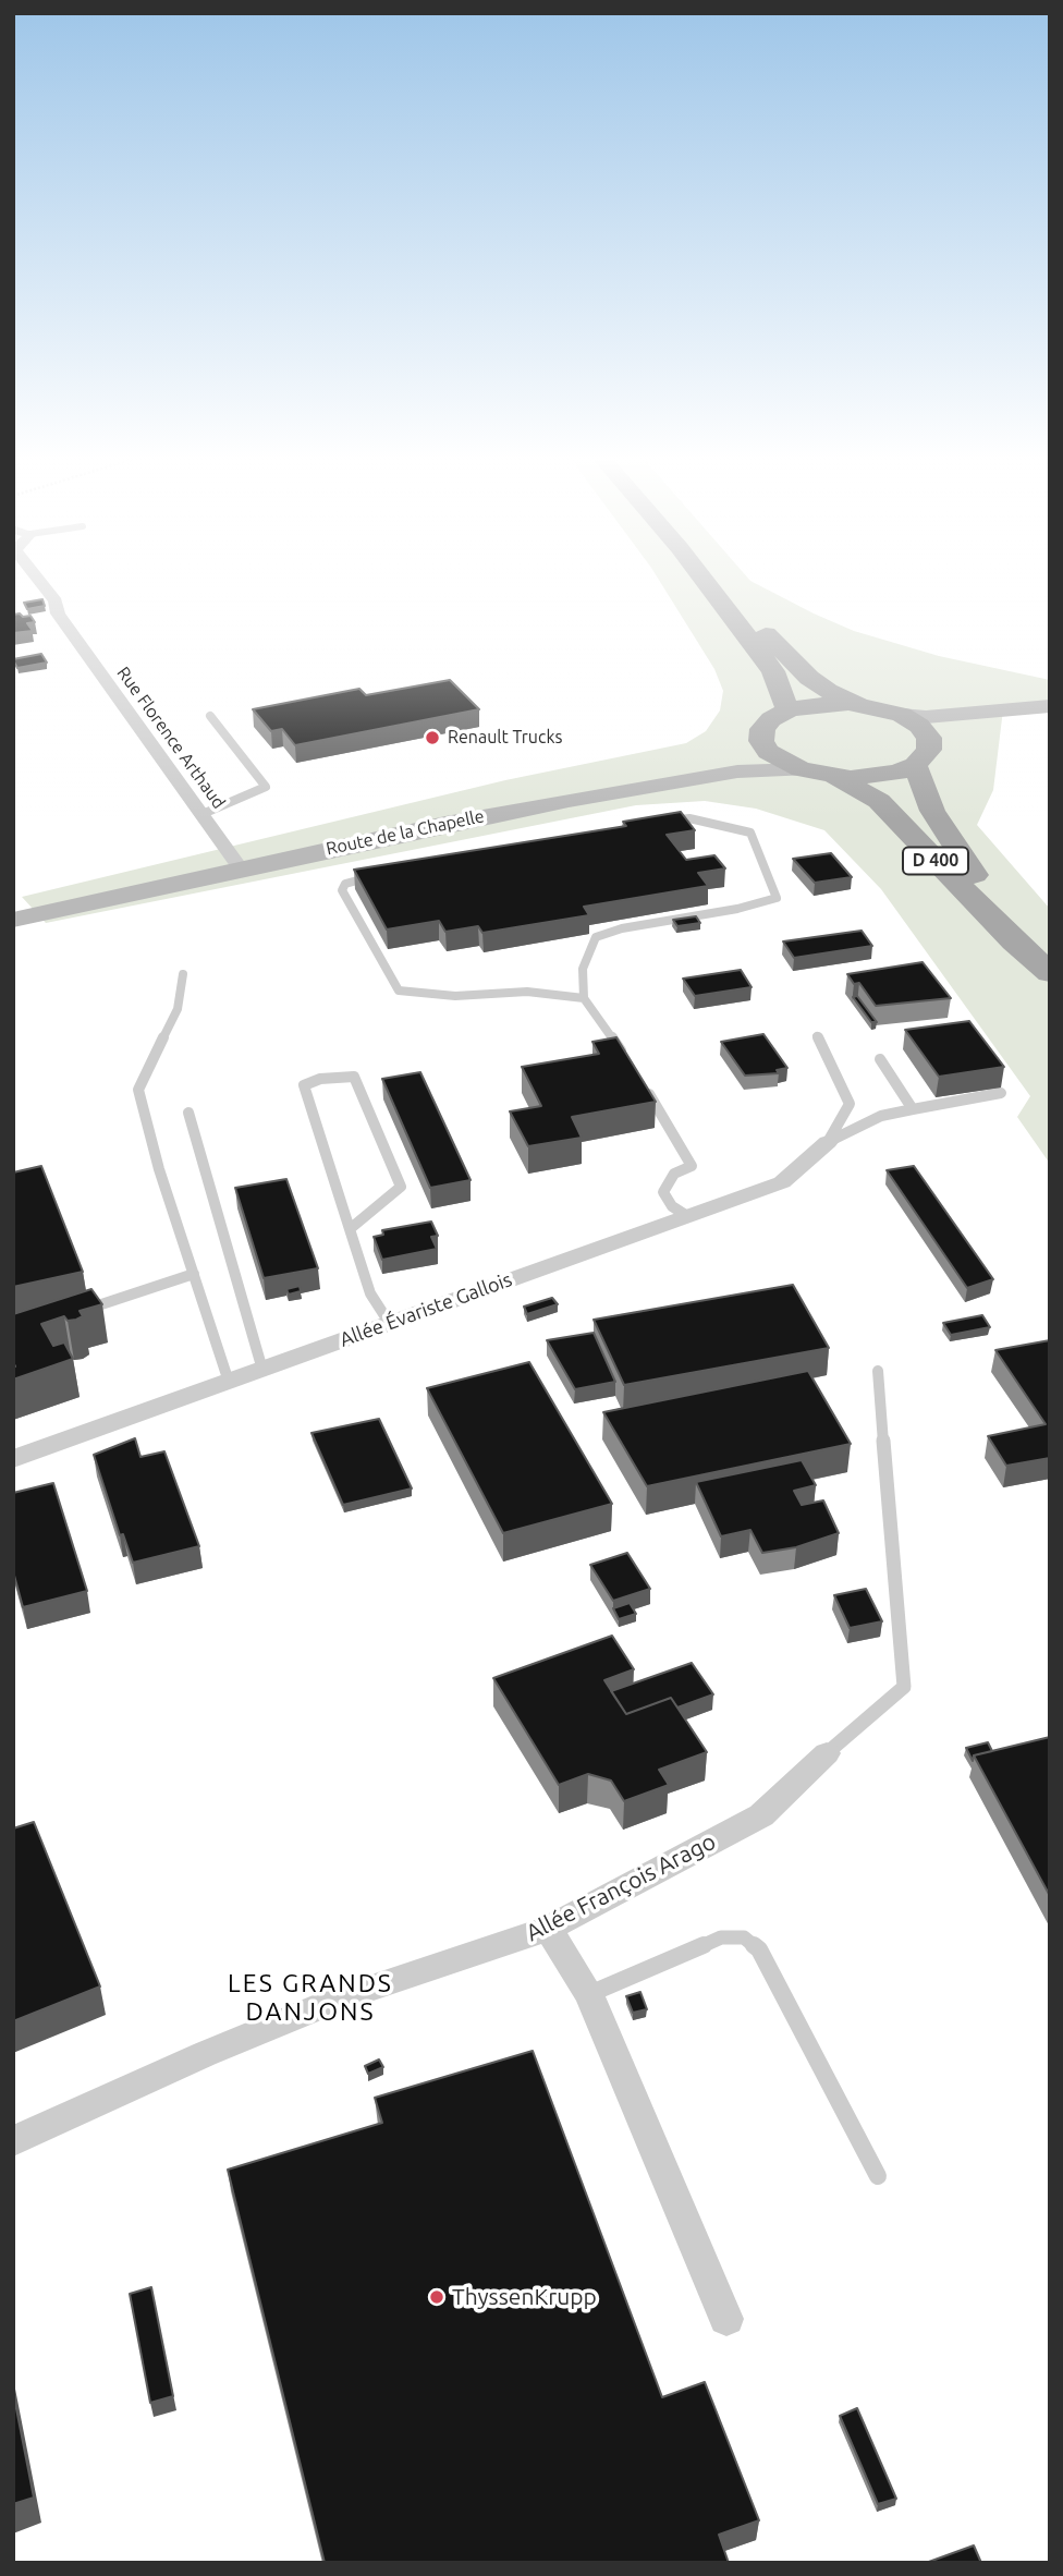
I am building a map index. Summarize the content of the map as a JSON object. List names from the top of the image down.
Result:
{
  "streets": {
    "main road": ["Route de la Chapelle", "D 400"],
    "street": ["Rue Florence Arthaud", "Allée Évariste Gallois", "Allée François Arago"]
  },
  "crossings": [
    ["Rue Florence Arthaud", "Route de la Chapelle"],
    ["Route de la Chapelle", "D 400"]
  ],
  "districts": ["LES GRANDS DANJONS"],
  "places": ["Renault Trucks", "ThyssenKrupp"]
}
